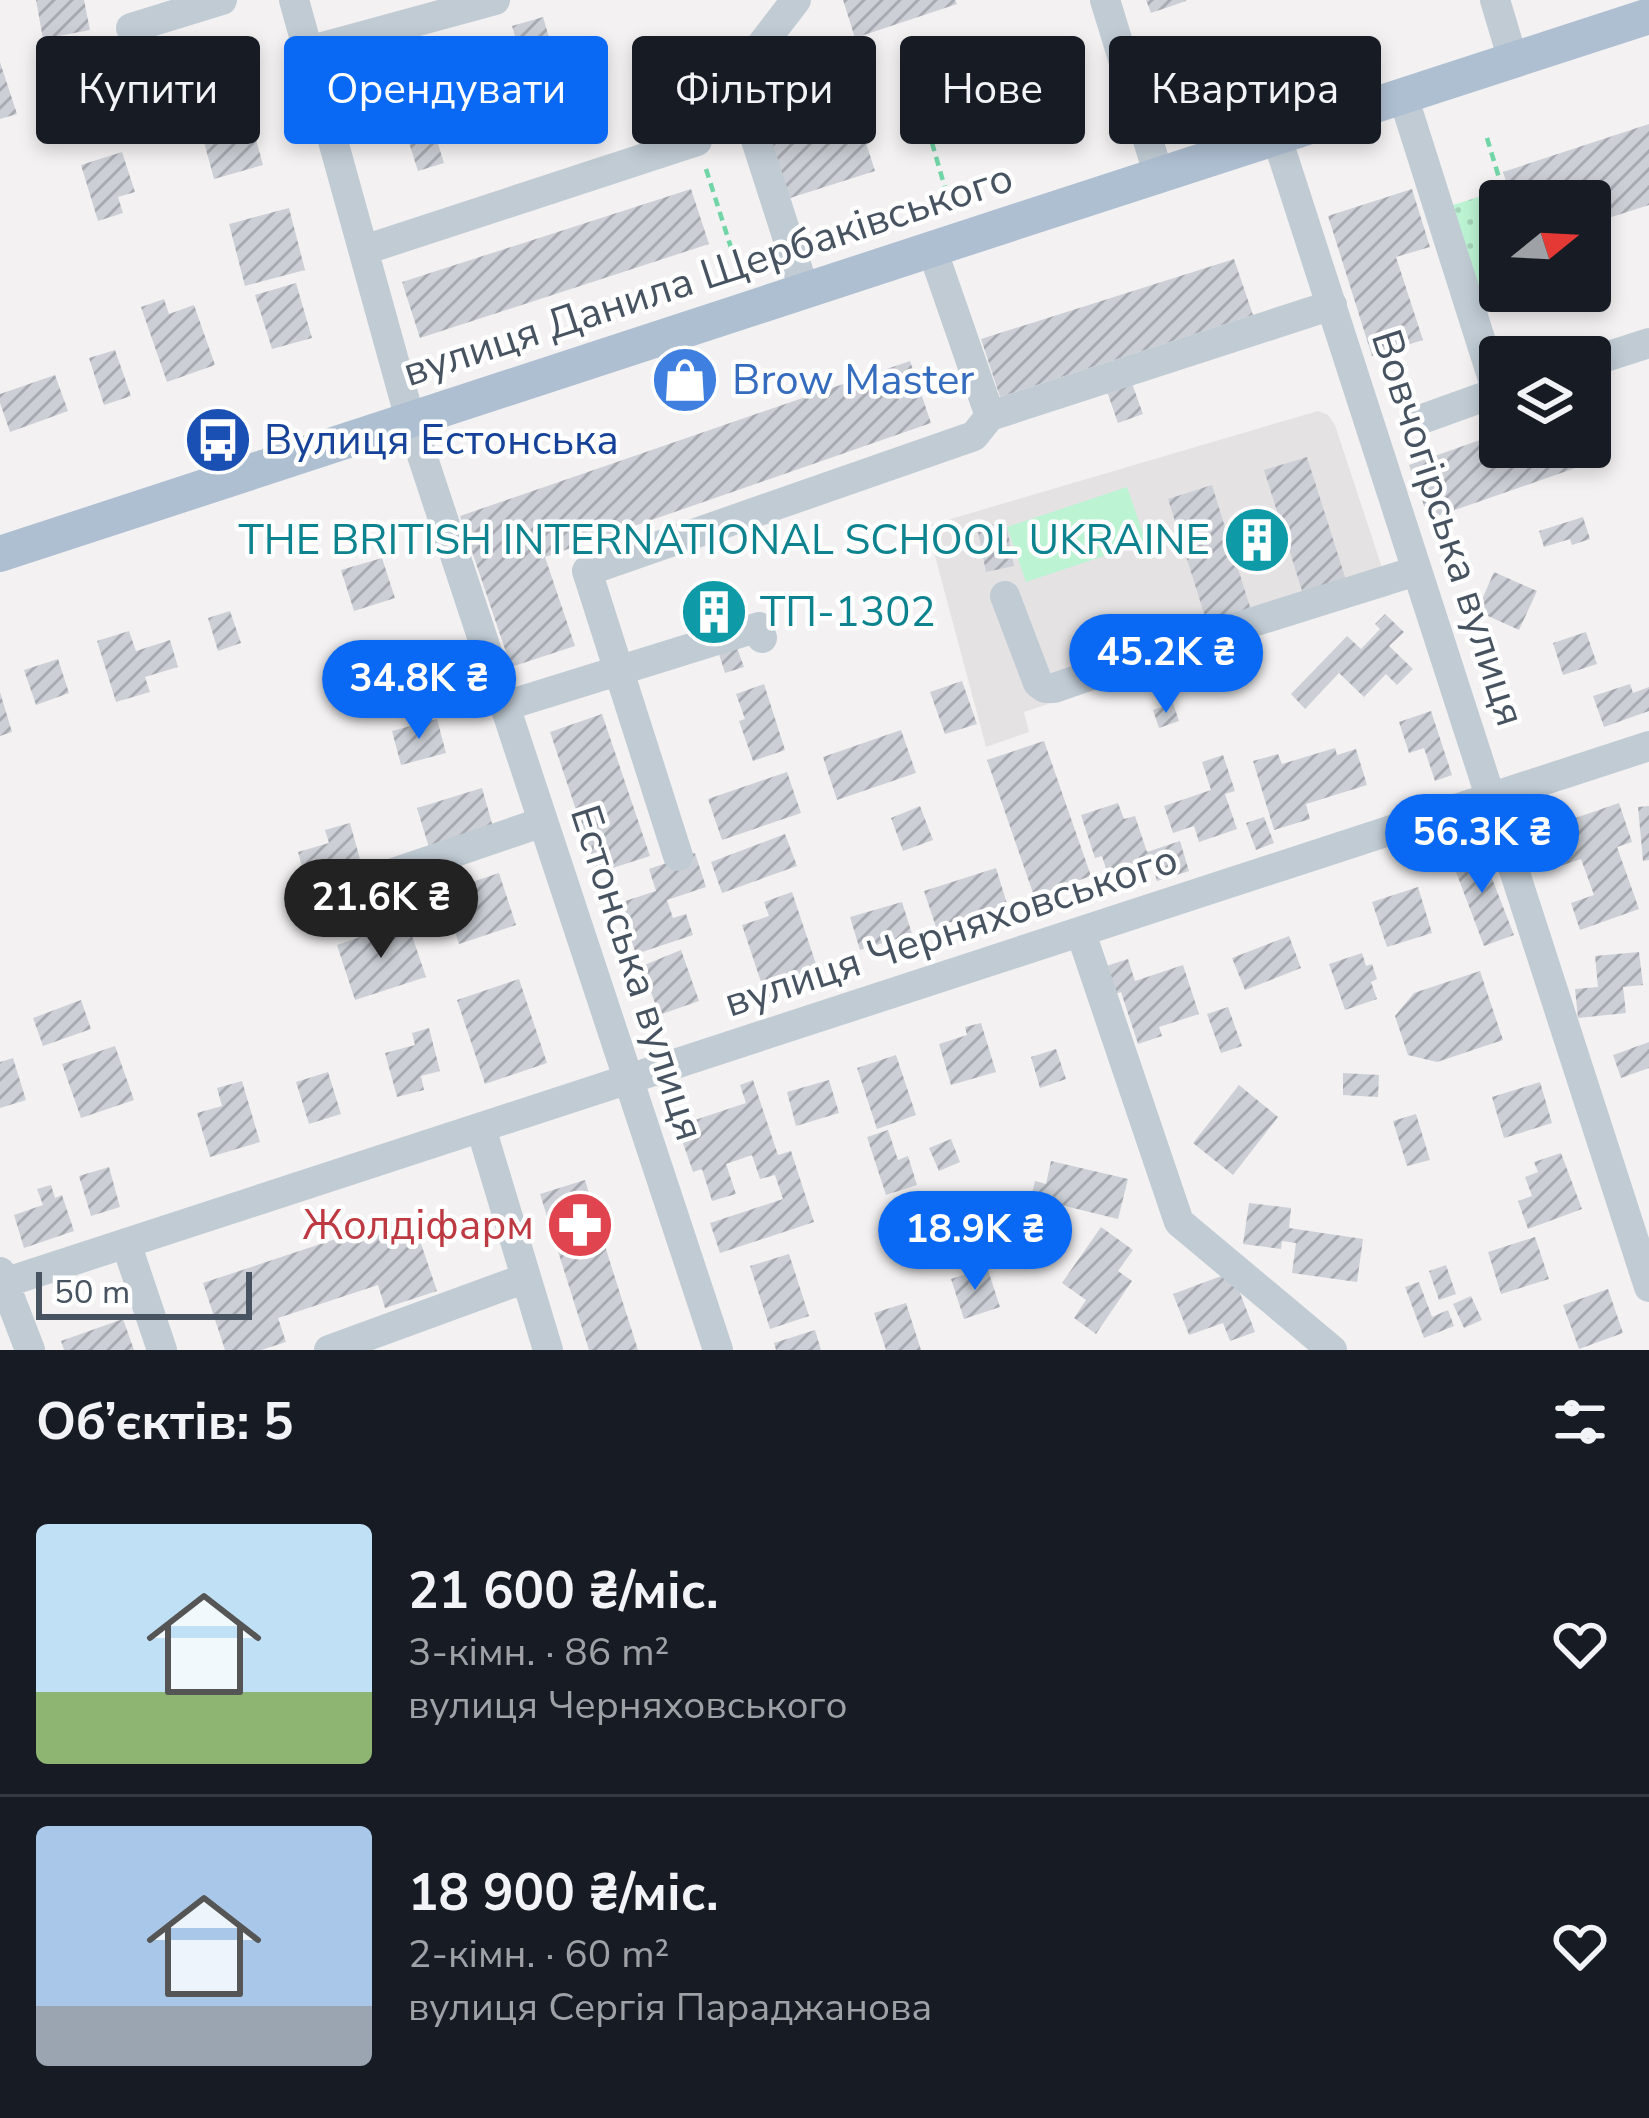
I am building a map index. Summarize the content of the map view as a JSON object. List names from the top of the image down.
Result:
{
  "streets": {
    "main road": ["вулиця Данила Щербаківського"],
    "street": ["Вовчогірська вулиця", "вулиця Черняховського", "Естонська вулиця"]
  },
  "crossings": [
    ["вулиця Данила Щербаківського", "Естонська вулиця"],
    ["Вовчогірська вулиця", "вулиця Черняховського"],
    ["вулиця Черняховського", "Естонська вулиця"]
  ],
  "places": {
    "shop": ["Brow Master"],
    "bus stop": ["Вулиця Естонська"],
    "building": ["THE BRITISH INTERNATIONAL SCHOOL UKRAINE", "ТП-1302"],
    "pharmacy": ["Жолдіфарм"]
  },
  "scale_bar": "50 m",
  "north": "right",
  "page": {
    "chip": [
      "Купити",
      "Орендувати",
      "Фільтри",
      "Нове",
      "Квартира"
    ],
    "price": [
      "45.2K ₴",
      "34.8K ₴",
      "56.3K ₴",
      "21.6K ₴",
      "18.9K ₴"
    ],
    "scale": "50 m",
    "heading": "Об’єктів: 5",
    "list": [
      {
        "name": "21 600 ₴/міс.",
        "note": "3-кімн. · 86 m² · вулиця Черняховського"
      },
      {
        "name": "18 900 ₴/міс.",
        "note": "2-кімн. · 60 m² · вулиця Сергія Параджанова"
      }
    ]
  }
}
